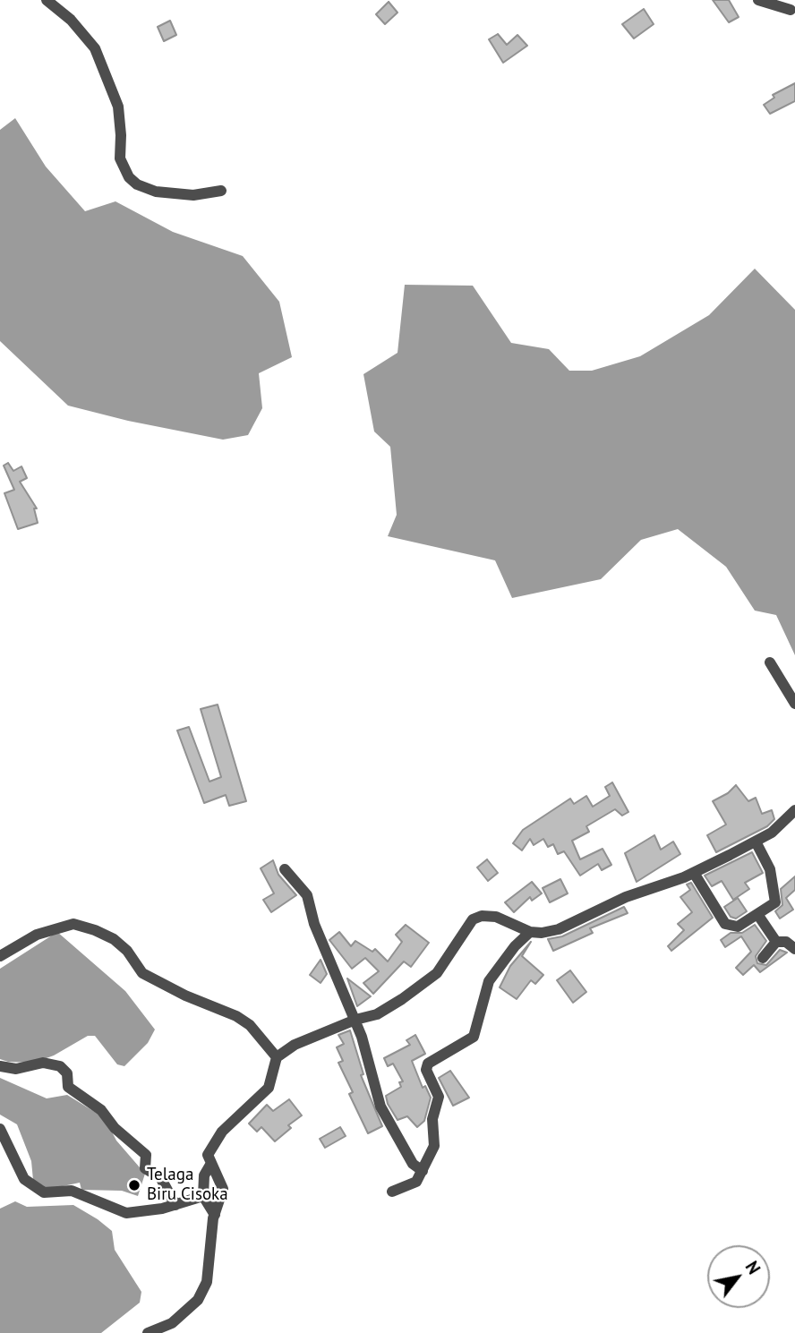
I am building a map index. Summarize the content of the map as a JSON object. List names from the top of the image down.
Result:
{
  "places": ["Telaga Biru Cisoka"],
  "north": "top right"
}
